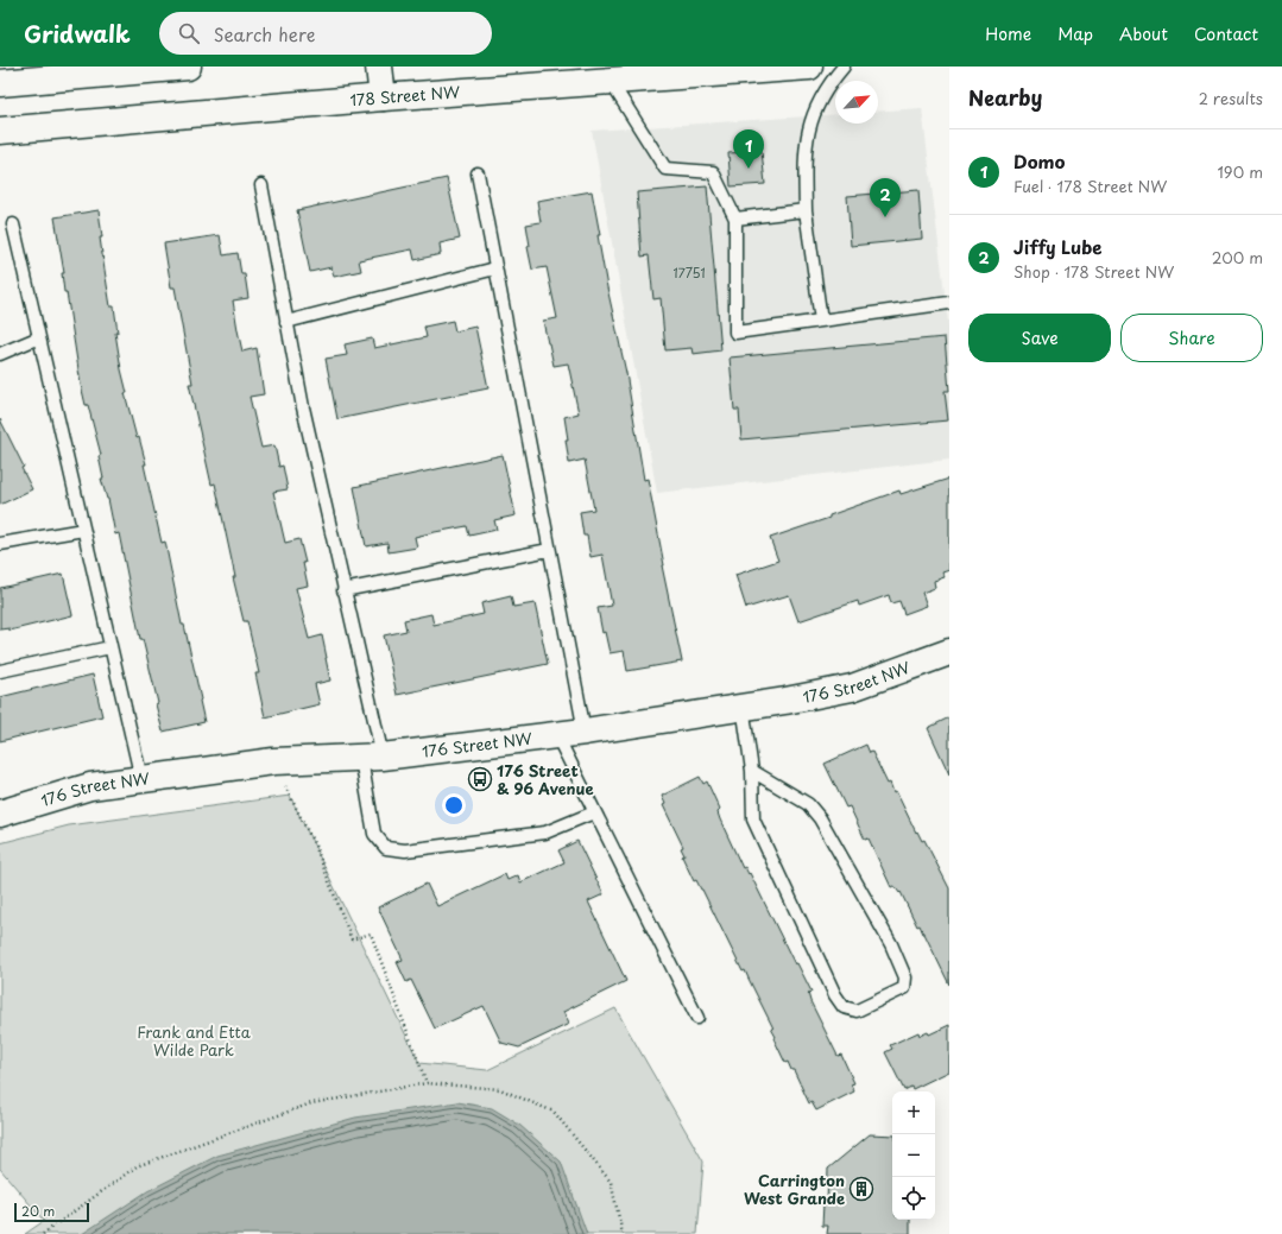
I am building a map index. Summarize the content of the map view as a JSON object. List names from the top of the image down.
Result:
{
  "streets": {
    "main road": ["178 Street NW", "176 Street NW"]
  },
  "parks": ["Frank and Etta Wilde Park"],
  "places": {
    "bus stop": ["176 Street & 96 Avenue"],
    "building": ["Carrington West Grande"]
  },
  "house_numbers": ["17751"],
  "scale_bar": "20 m",
  "north": "top right",
  "page": {
    "header": "Gridwalk",
    "search": "Search here",
    "nav": [
      "Home",
      "Map",
      "About",
      "Contact"
    ],
    "heading": ["Nearby", "2 results"],
    "list": [
      {
        "mark": "1",
        "name": "Domo",
        "note": "Fuel · 178 Street NW",
        "value": "190 m"
      },
      {
        "mark": "2",
        "name": "Jiffy Lube",
        "note": "Shop · 178 Street NW",
        "value": "200 m"
      }
    ],
    "pins": ["1", "2"],
    "buttons": ["Save", "Share"],
    "map_buttons": ["+", "−"],
    "scale": "20 m"
  }
}
